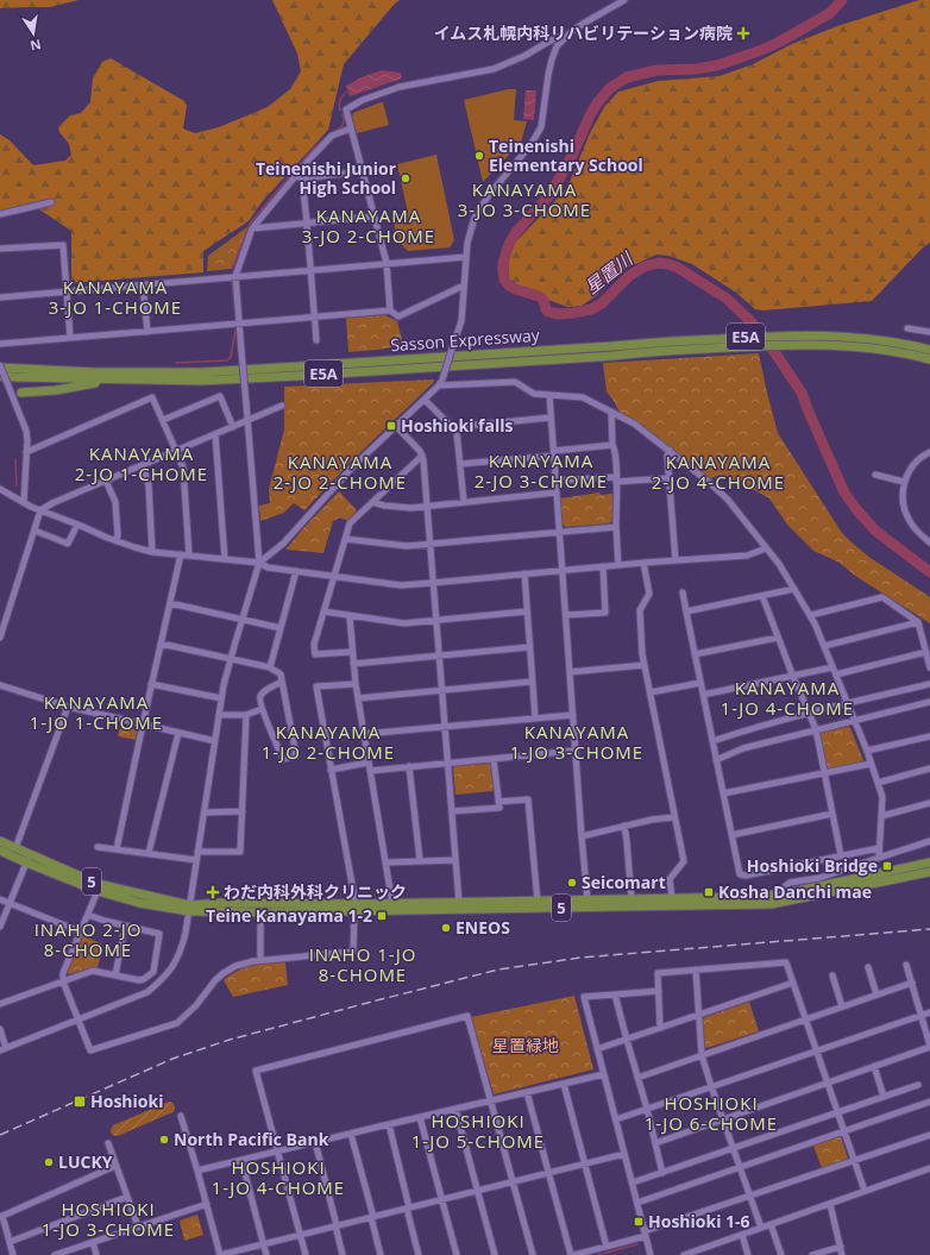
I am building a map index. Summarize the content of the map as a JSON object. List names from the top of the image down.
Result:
{
  "streets": {
    "highway": ["E5A", "Sasson Expressway", "5"]
  },
  "districts": [
    "KANAYAMA 3-JO 3-CHOME",
    "KANAYAMA 3-JO 2-CHOME",
    "KANAYAMA 3-JO 1-CHOME",
    "KANAYAMA 2-JO 1-CHOME",
    "KANAYAMA 2-JO 3-CHOME",
    "KANAYAMA 2-JO 2-CHOME",
    "KANAYAMA 2-JO 4-CHOME",
    "KANAYAMA 1-JO 4-CHOME",
    "KANAYAMA 1-JO 1-CHOME",
    "KANAYAMA 1-JO 2-CHOME",
    "KANAYAMA 1-JO 3-CHOME",
    "INAHO 2-JO 8-CHOME",
    "INAHO 1-JO 8-CHOME",
    "HOSHIOKI 1-JO 6-CHOME",
    "HOSHIOKI 1-JO 5-CHOME",
    "HOSHIOKI 1-JO 4-CHOME",
    "HOSHIOKI 1-JO 3-CHOME"
  ],
  "water": ["星置川"],
  "parks": ["星置緑地"],
  "places": {
    "health": ["イムス札幌内科リハビリテーション病院", "わだ内科外科クリニック"],
    "other": [
      "Teinenishi Elementary School",
      "Teinenishi Junior High School",
      "Seicomart",
      "ENEOS",
      "North Pacific Bank",
      "LUCKY"
    ],
    "transit": [
      "Hoshioki falls",
      "Hoshioki Bridge",
      "Kosha Danchi mae",
      "Teine Kanayama 1-2",
      "Hoshioki",
      "Hoshioki 1-6"
    ]
  },
  "north": "bottom"
}
